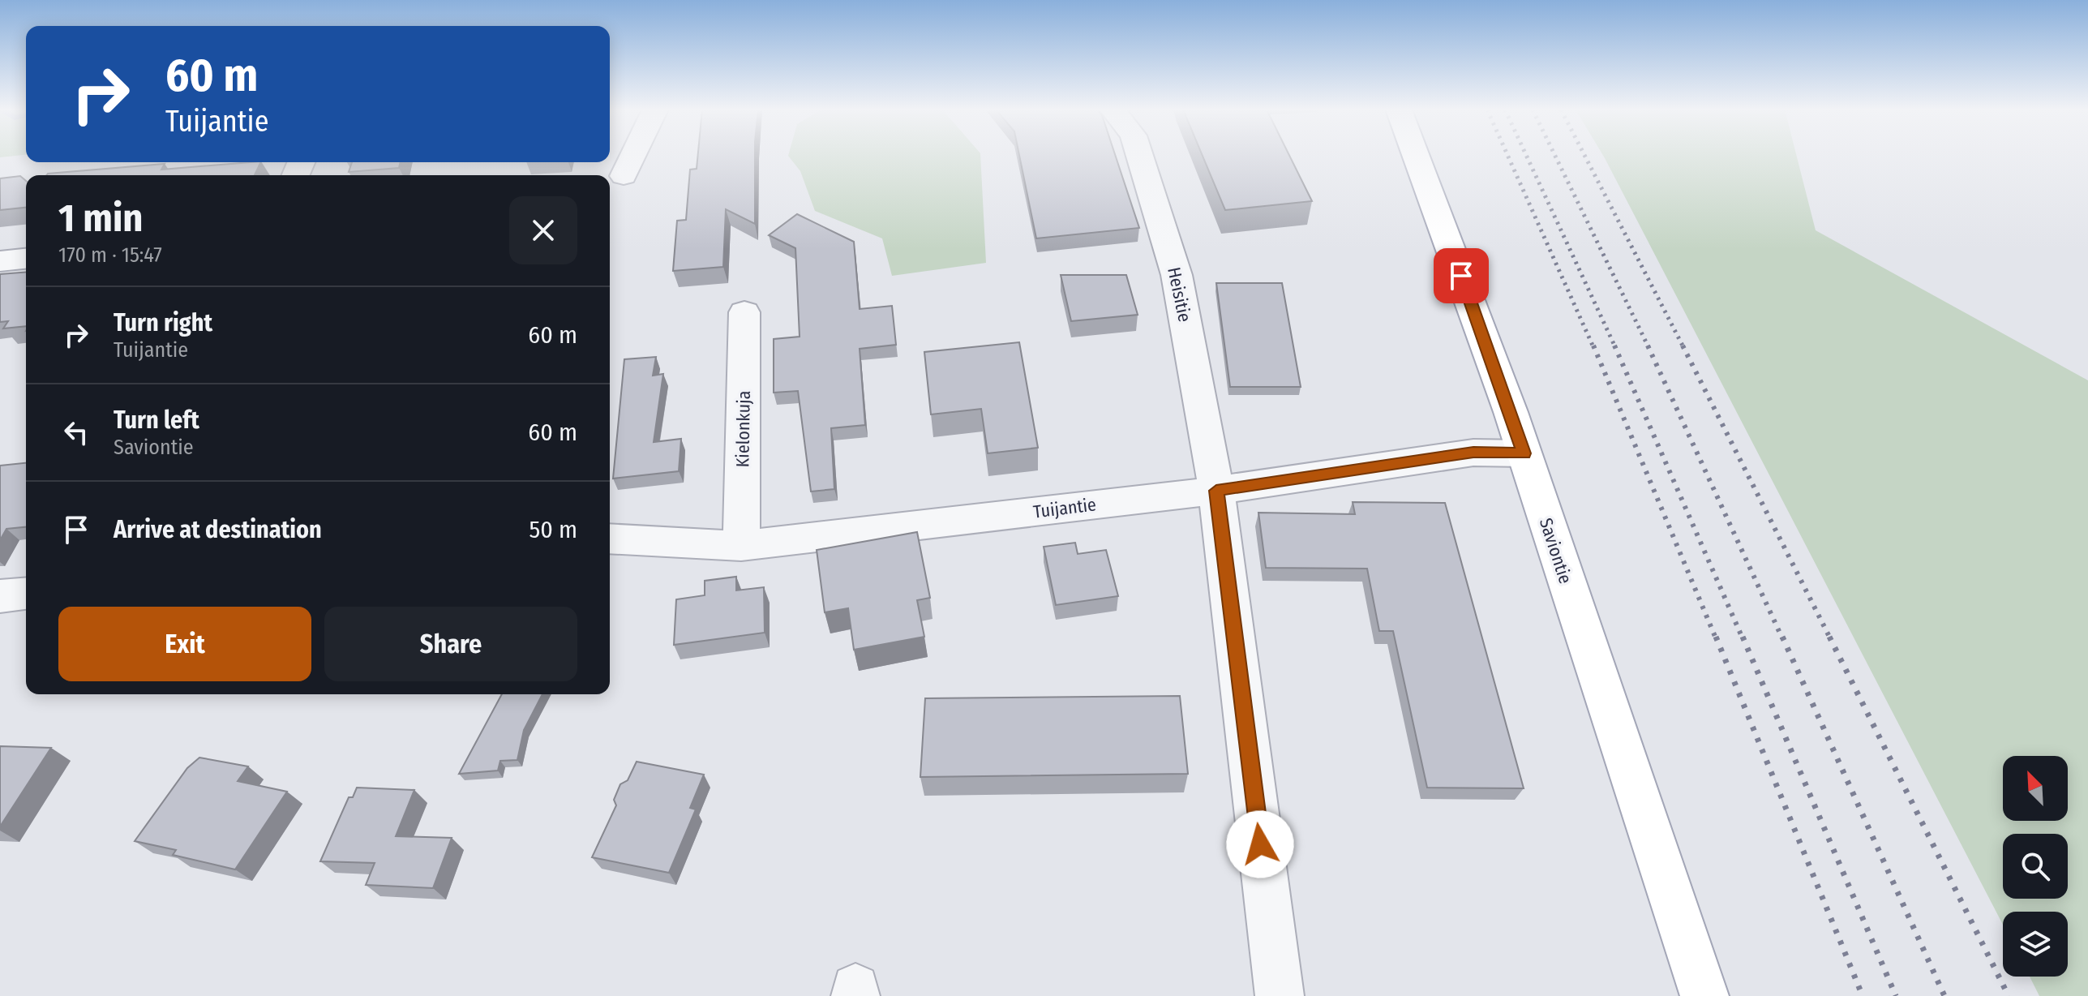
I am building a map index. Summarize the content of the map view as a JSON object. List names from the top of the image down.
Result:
{
  "streets": {
    "main road": ["Saviontie"],
    "street": ["Heisitie", "Kielonkuja", "Tuijantie"]
  },
  "crossings": [
    ["Heisitie", "Tuijantie"],
    ["Kielonkuja", "Tuijantie"],
    ["Tuijantie", "Saviontie"]
  ],
  "north": "top left",
  "page": {
    "turn": ["60 m", "Tuijantie"],
    "heading": ["1 min", "170 m · 15:47"],
    "list": [
      {
        "name": "Turn right",
        "note": "Tuijantie",
        "value": "60 m"
      },
      {
        "name": "Turn left",
        "note": "Saviontie",
        "value": "60 m"
      },
      {
        "name": "Arrive at destination",
        "value": "50 m"
      }
    ],
    "buttons": ["Exit", "Share"]
  }
}
